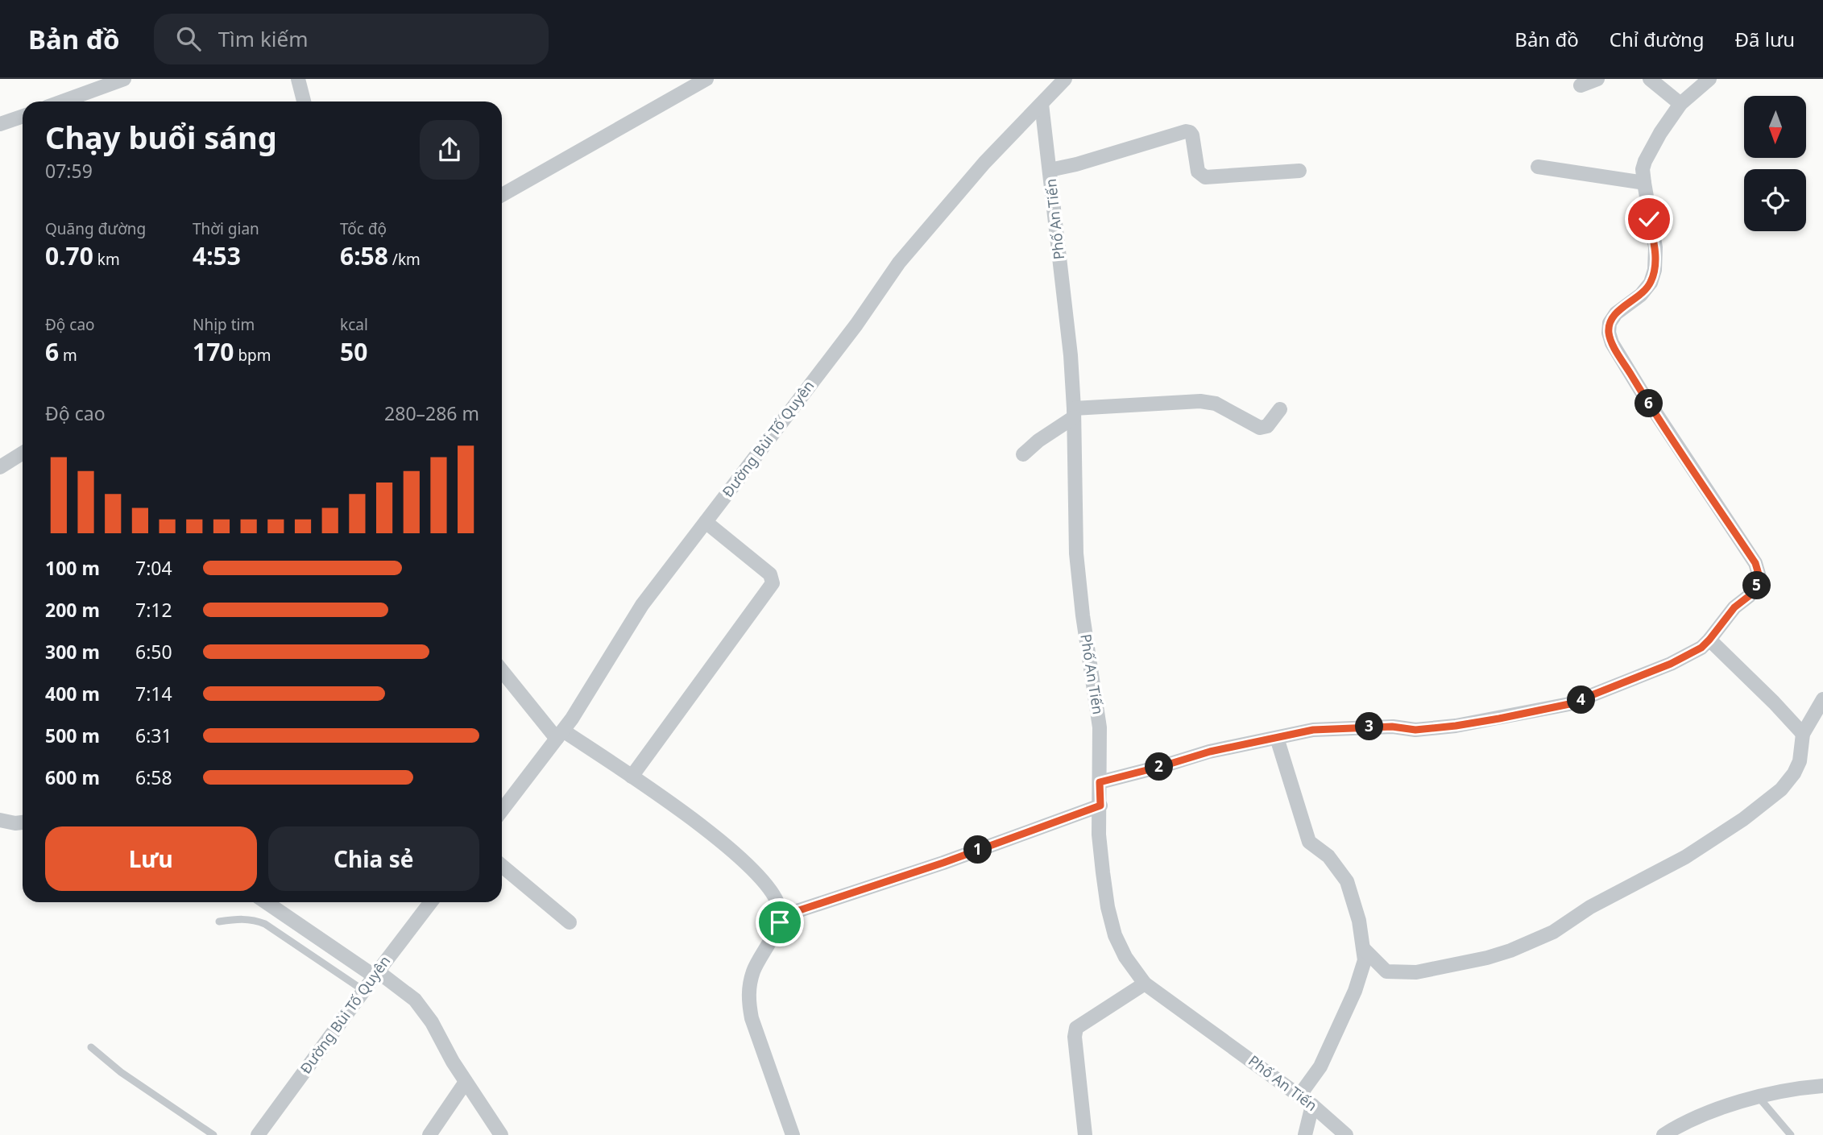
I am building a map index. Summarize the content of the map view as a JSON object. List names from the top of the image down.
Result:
{
  "streets": {
    "street": ["Phố An Tiến", "Đường Bùi Tố Quyên"]
  },
  "crossings": [
    ["Phố An Tiến", "Đường Bùi Tố Quyên"]
  ],
  "north": "bottom",
  "page": {
    "header": "Bản đồ",
    "search": "Tìm kiếm",
    "nav": ["Bản đồ", "Chỉ đường", "Đã lưu"],
    "heading": ["Chạy buổi sáng", "07:59"],
    "stats": [
      ["Quãng đường", "0.70 km"],
      ["Thời gian", "4:53"],
      ["Tốc độ", "6:58 /km"],
      ["Độ cao", "6 m"],
      ["Nhịp tim", "170 bpm"],
      ["kcal", "50"]
    ],
    "pins": [
      "6",
      "5",
      "4",
      "3",
      "2",
      "1"
    ],
    "chart": ["Độ cao", "280–286 m"],
    "list": [
      {
        "name": "100 m",
        "note": "7:04"
      },
      {
        "name": "200 m",
        "note": "7:12"
      },
      {
        "name": "300 m",
        "note": "6:50"
      },
      {
        "name": "400 m",
        "note": "7:14"
      },
      {
        "name": "500 m",
        "note": "6:31"
      },
      {
        "name": "600 m",
        "note": "6:58"
      }
    ],
    "buttons": ["Lưu", "Chia sẻ"]
  }
}
